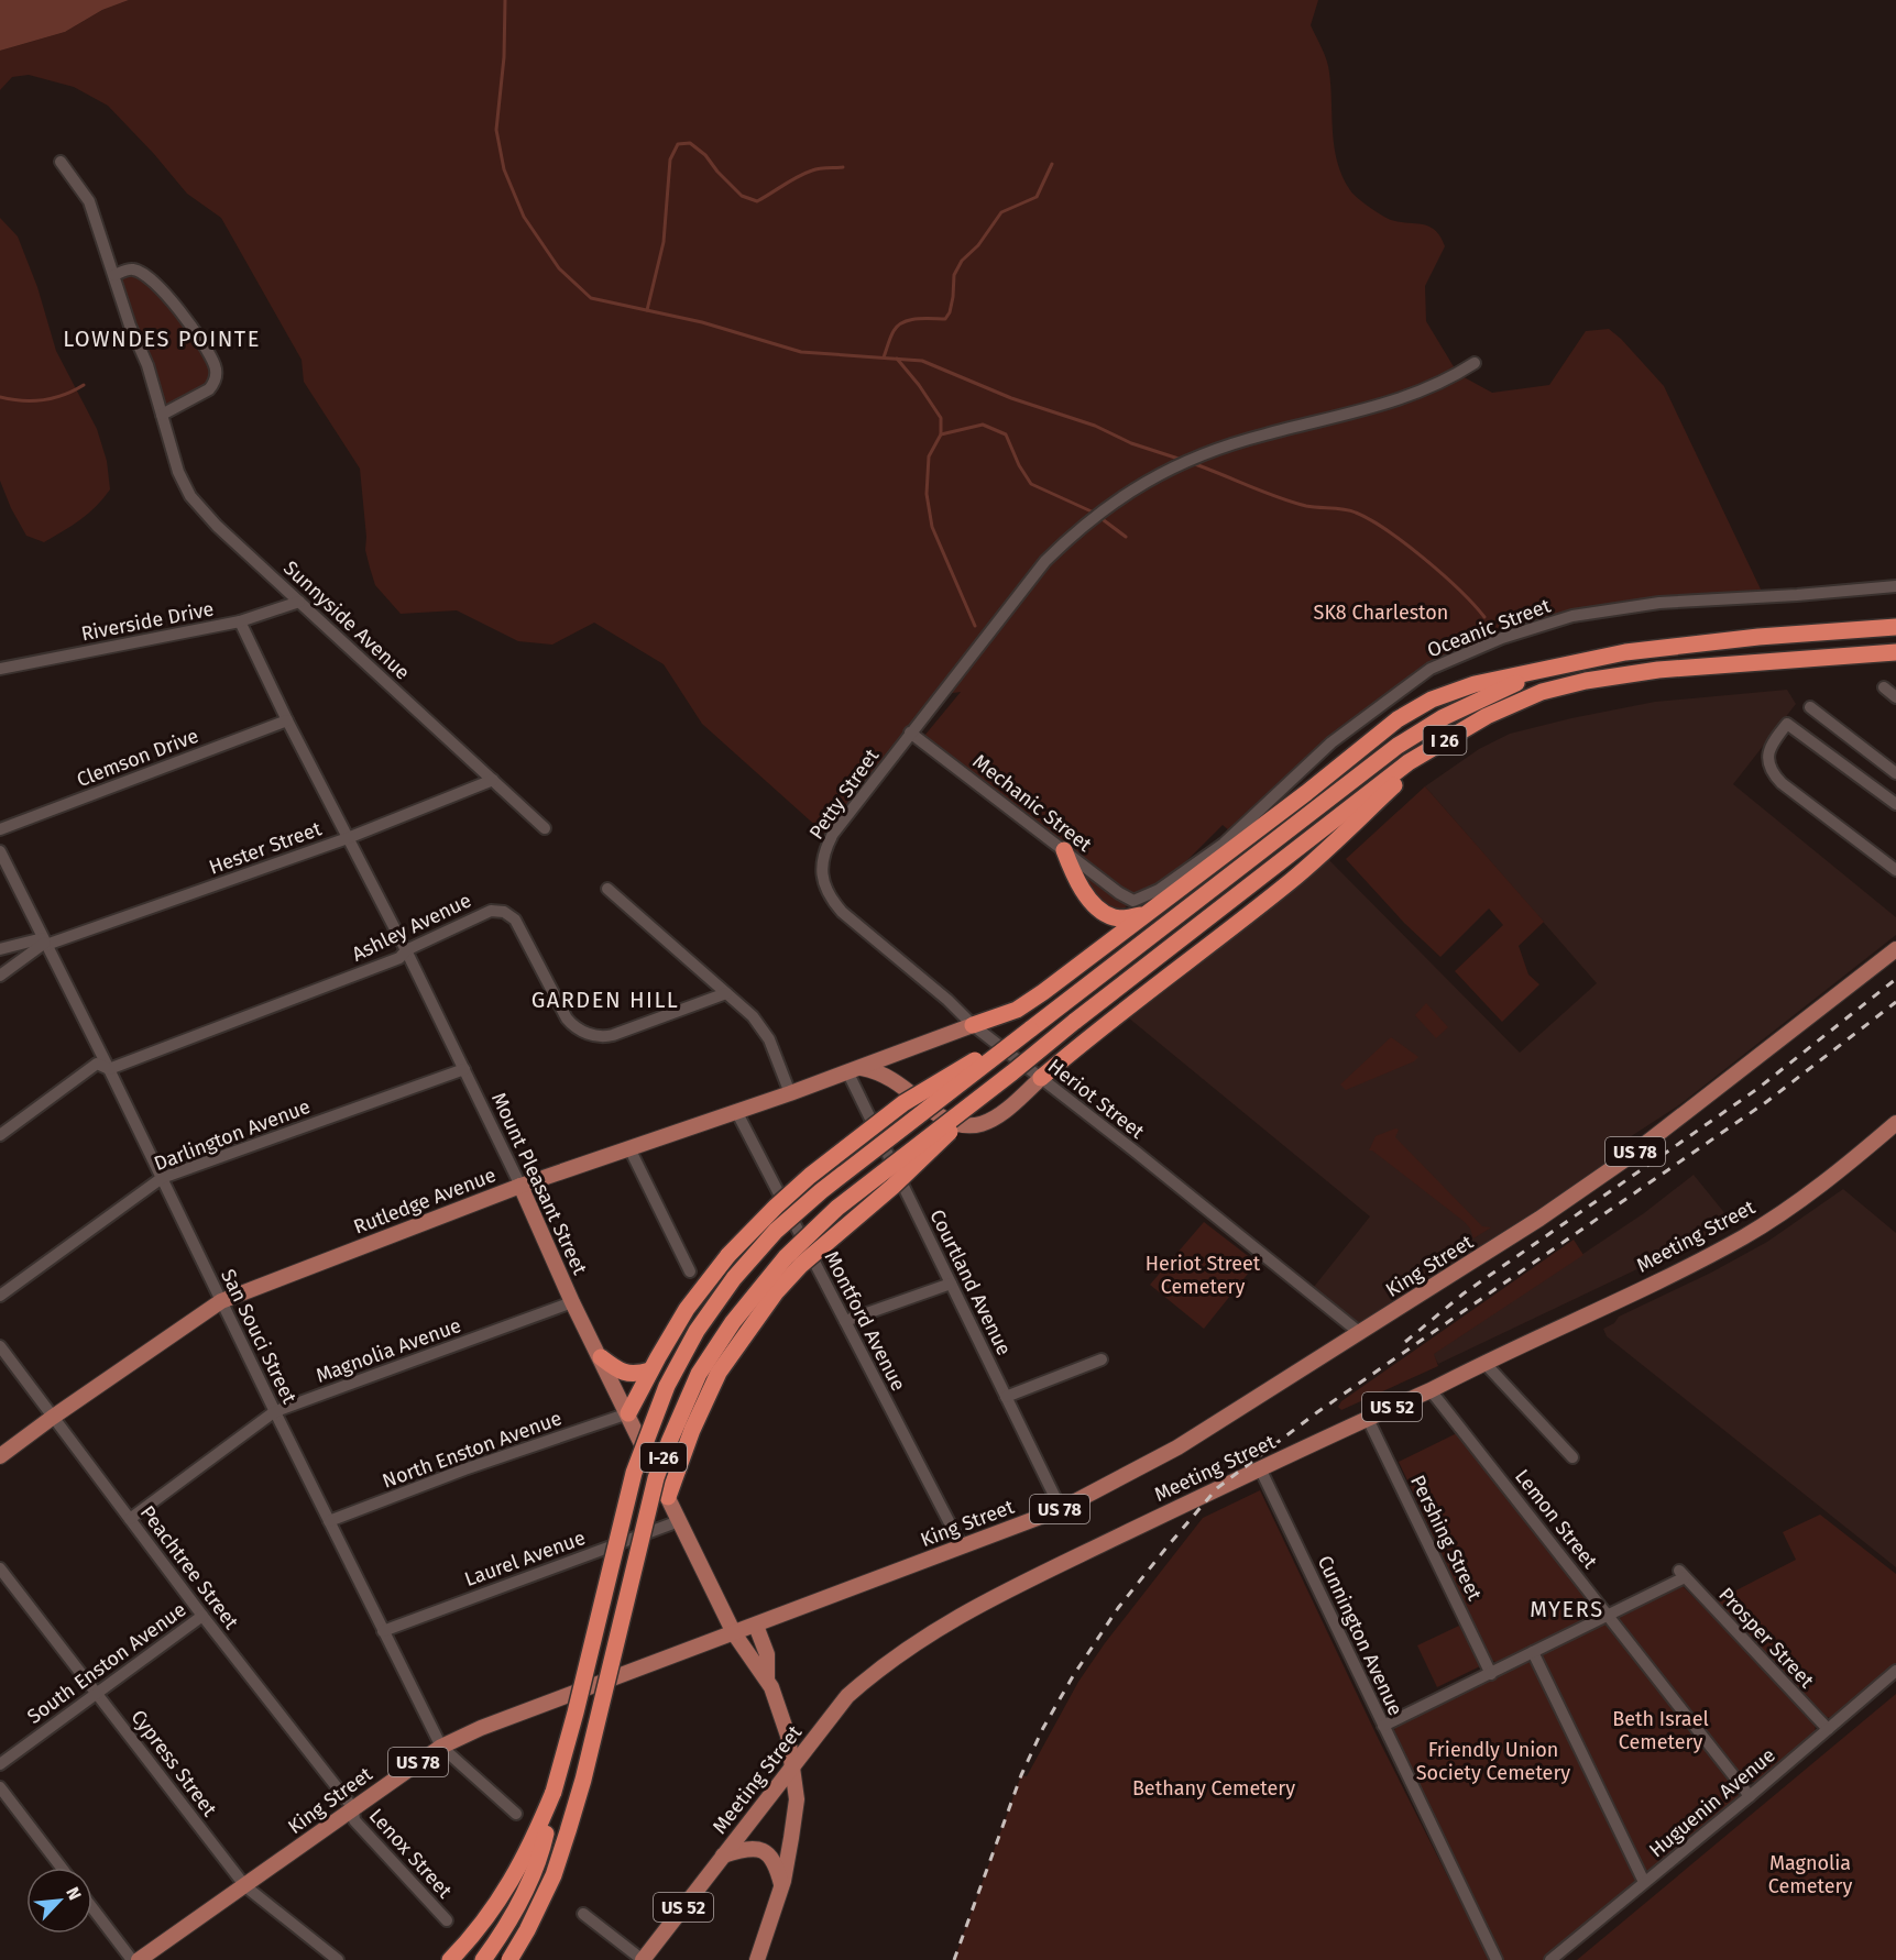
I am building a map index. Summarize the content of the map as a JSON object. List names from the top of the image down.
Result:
{
  "streets": {
    "highway": ["I 26", "I-26"],
    "main road": [
      "US 78",
      "Mount Pleasant Street",
      "Rutledge Avenue",
      "Meeting Street",
      "King Street",
      "US 52"
    ],
    "street": [
      "Sunnyside Avenue",
      "Riverside Drive",
      "Oceanic Street",
      "Clemson Drive",
      "Petty Street",
      "Mechanic Street",
      "Hester Street",
      "Ashley Avenue",
      "Heriot Street",
      "Darlington Avenue",
      "Courtland Avenue",
      "Montford Avenue",
      "San Souci Street",
      "Magnolia Avenue",
      "North Enston Avenue",
      "Lemon Street",
      "Pershing Street",
      "Laurel Avenue",
      "Peachtree Street",
      "Cunnington Avenue",
      "Prosper Street",
      "South Enston Avenue",
      "Cypress Street",
      "Huguenin Avenue",
      "Lenox Street"
    ]
  },
  "crossings": [
    ["Sunnyside Avenue", "Riverside Drive"],
    ["Sunnyside Avenue", "Hester Street"],
    ["Riverside Drive", "Mount Pleasant Street"],
    ["Oceanic Street", "Mechanic Street"],
    ["I 26", "I-26"],
    ["Clemson Drive", "Mount Pleasant Street"],
    ["Petty Street", "Mechanic Street"],
    ["Petty Street", "Heriot Street"],
    ["Hester Street", "Mount Pleasant Street"],
    ["Hester Street", "San Souci Street"],
    ["Ashley Avenue", "Mount Pleasant Street"],
    ["Ashley Avenue", "San Souci Street"],
    ["Heriot Street", "Rutledge Avenue"],
    ["Heriot Street", "King Street"],
    ["Darlington Avenue", "Mount Pleasant Street"],
    ["Darlington Avenue", "San Souci Street"],
    ["Mount Pleasant Street", "Rutledge Avenue"],
    ["Mount Pleasant Street", "Meeting Street"],
    ["Mount Pleasant Street", "King Street"],
    ["Mount Pleasant Street", "Magnolia Avenue"],
    ["Mount Pleasant Street", "North Enston Avenue"],
    ["Mount Pleasant Street", "Laurel Avenue"],
    ["Rutledge Avenue", "Courtland Avenue"],
    ["Rutledge Avenue", "Montford Avenue"],
    ["Rutledge Avenue", "San Souci Street"],
    ["Rutledge Avenue", "Peachtree Street"],
    ["Meeting Street", "Lemon Street"],
    ["Meeting Street", "Pershing Street"],
    ["Meeting Street", "Cunnington Avenue"],
    ["King Street", "Courtland Avenue"],
    ["King Street", "Montford Avenue"],
    ["King Street", "San Souci Street"],
    ["King Street", "Peachtree Street"],
    ["King Street", "Cypress Street"],
    ["King Street", "Lenox Street"],
    ["San Souci Street", "Magnolia Avenue"],
    ["San Souci Street", "North Enston Avenue"],
    ["San Souci Street", "Laurel Avenue"],
    ["Magnolia Avenue", "Peachtree Street"],
    ["Lemon Street", "Prosper Street"],
    ["Lemon Street", "Huguenin Avenue"],
    ["Peachtree Street", "South Enston Avenue"],
    ["Peachtree Street", "Lenox Street"],
    ["Prosper Street", "Huguenin Avenue"],
    ["South Enston Avenue", "Cypress Street"]
  ],
  "districts": ["LOWNDES POINTE", "GARDEN HILL", "MYERS"],
  "parks": [
    "SK8 Charleston",
    "Heriot Street Cemetery",
    "Beth Israel Cemetery",
    "Friendly Union Society Cemetery",
    "Bethany Cemetery",
    "Magnolia Cemetery"
  ],
  "north": "top right"
}
